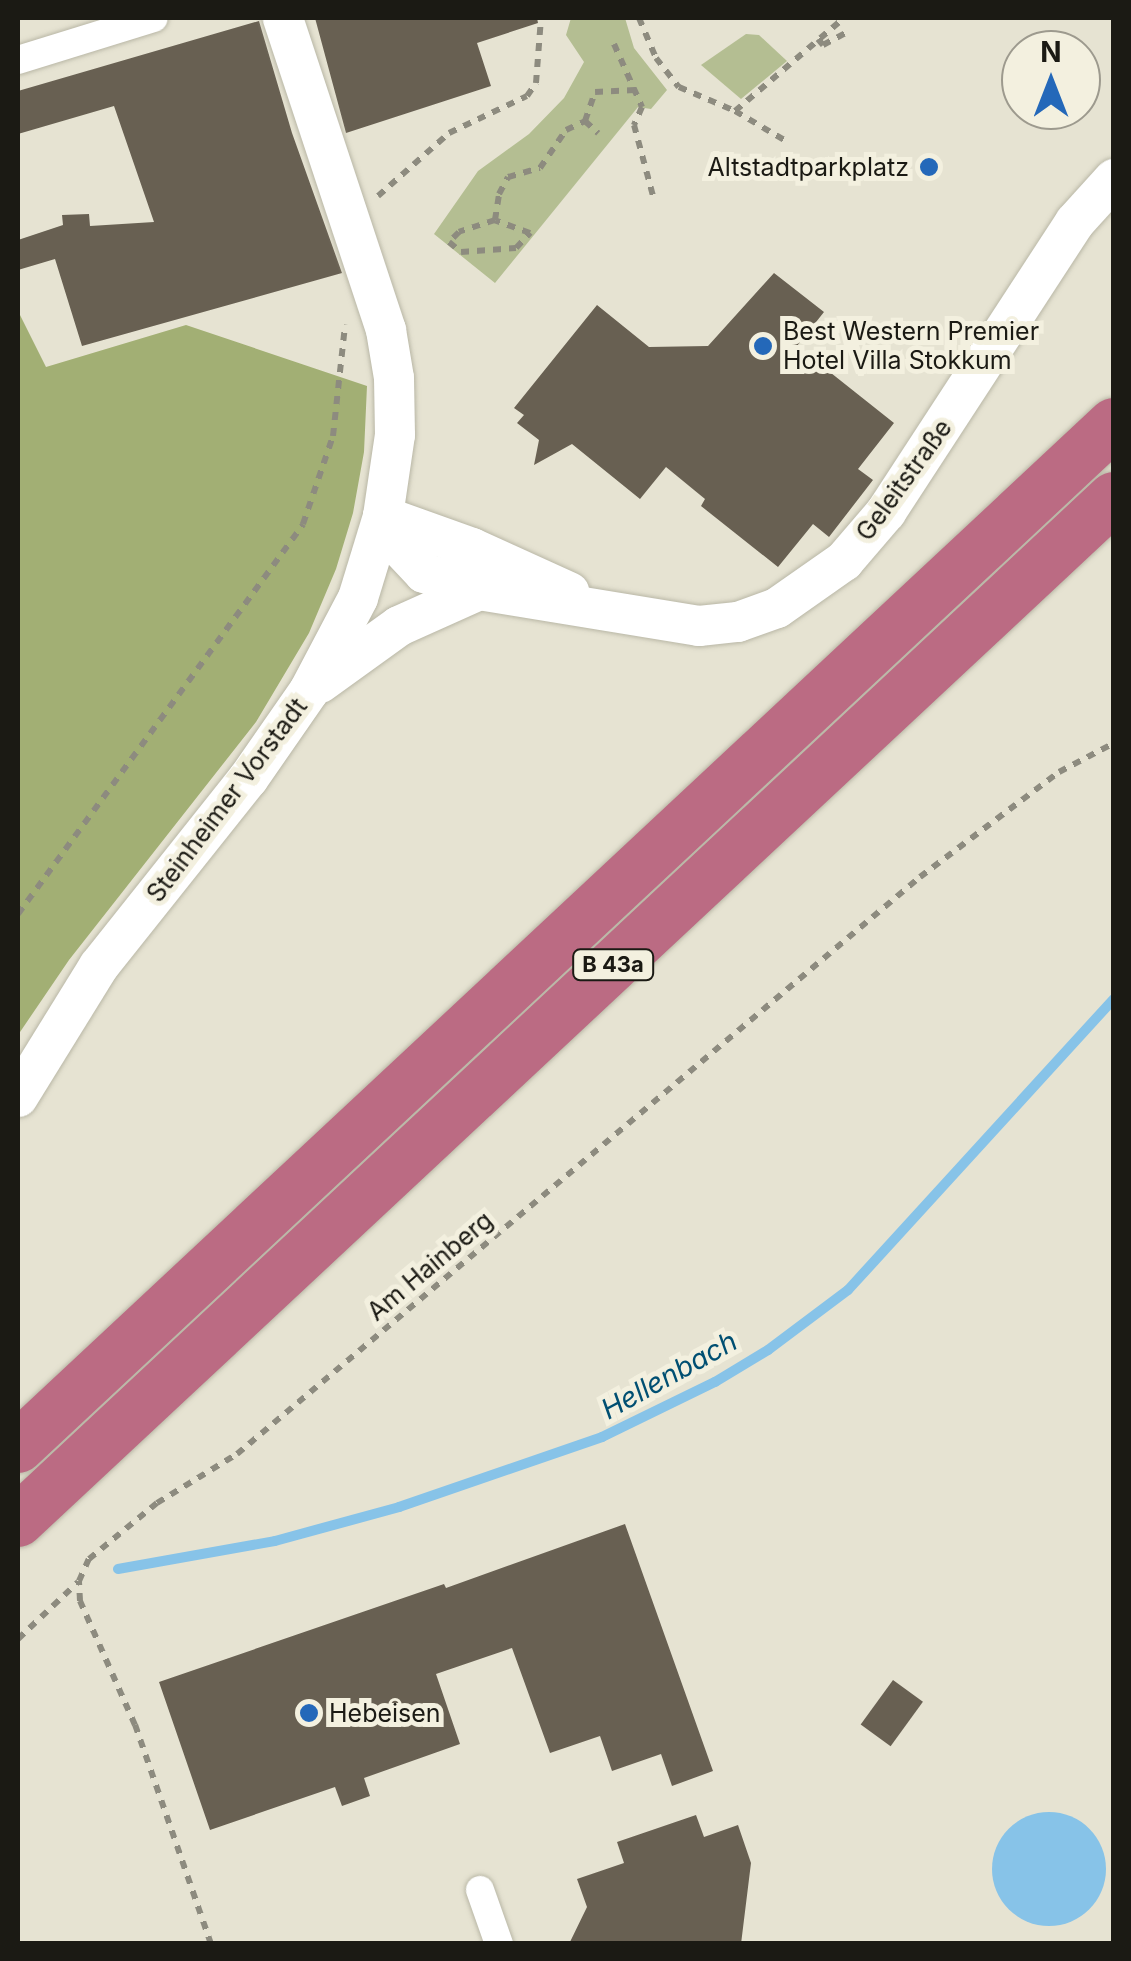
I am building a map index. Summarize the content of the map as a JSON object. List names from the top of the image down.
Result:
{
  "streets": {
    "highway": ["B 43a"],
    "main road": ["Geleitstraße", "Steinheimer Vorstadt"],
    "path": ["Am Hainberg"]
  },
  "crossings": [
    ["Geleitstraße", "Steinheimer Vorstadt"]
  ],
  "water": ["Hellenbach"],
  "places": ["Altstadtparkplatz", "Best Western Premier Hotel Villa Stokkum", "Hebeisen"],
  "north": "top"
}
